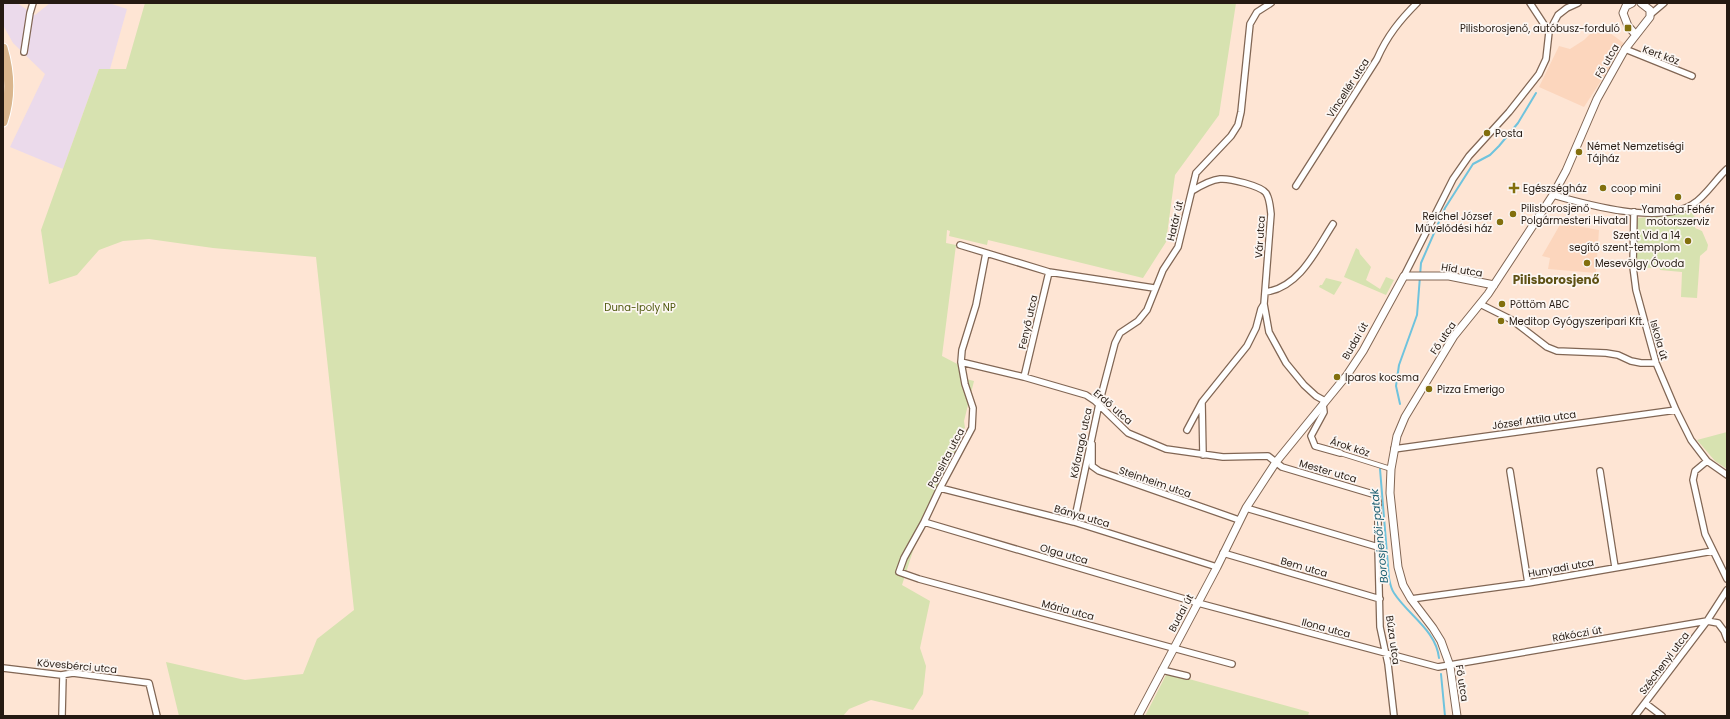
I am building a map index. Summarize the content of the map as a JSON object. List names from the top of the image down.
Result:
{
  "streets": {
    "street": [
      "Kert köz",
      "Fő utca",
      "Vincellér utca",
      "Határ út",
      "Vár utca",
      "Híd utca",
      "Fenyő utca",
      "Iskola út",
      "Budai út",
      "Erdő utca",
      "József Attila utca",
      "Kőfaragó utca",
      "Árok köz",
      "Pacsirta utca",
      "Mester utca",
      "Steinheim utca",
      "Bánya utca",
      "Olga utca",
      "Bem utca",
      "Hunyadi utca",
      "Mária utca",
      "Ilona utca",
      "Rákóczi út",
      "Búza utca",
      "Széchenyi utca",
      "Kövesbérci utca"
    ]
  },
  "crossings": [
    ["Kert köz", "Fő utca"],
    ["Fő utca", "Híd utca"],
    ["Fő utca", "József Attila utca"],
    ["Fő utca", "Árok köz"],
    ["Fő utca", "Hunyadi utca"],
    ["Fő utca", "Ilona utca"],
    ["Fő utca", "Rákóczi út"],
    ["Határ út", "Vár utca"],
    ["Határ út", "Kőfaragó utca"],
    ["Híd utca", "Budai út"],
    ["Fenyő utca", "Erdő utca"],
    ["Iskola út", "József Attila utca"],
    ["Budai út", "Erdő utca"],
    ["Budai út", "Árok köz"],
    ["Budai út", "Mester utca"],
    ["Budai út", "Steinheim utca"],
    ["Budai út", "Bánya utca"],
    ["Budai út", "Olga utca"],
    ["Budai út", "Bem utca"],
    ["Budai út", "Mária utca"],
    ["Budai út", "Ilona utca"],
    ["Erdő utca", "Kőfaragó utca"],
    ["Erdő utca", "Pacsirta utca"],
    ["Erdő utca", "Mester utca"],
    ["Kőfaragó utca", "Steinheim utca"],
    ["Kőfaragó utca", "Bánya utca"],
    ["Pacsirta utca", "Bánya utca"],
    ["Pacsirta utca", "Olga utca"],
    ["Pacsirta utca", "Mária utca"],
    ["Mester utca", "Búza utca"],
    ["Olga utca", "Ilona utca"],
    ["Bem utca", "Búza utca"],
    ["Ilona utca", "Rákóczi út"],
    ["Ilona utca", "Búza utca"],
    ["Rákóczi út", "Széchenyi utca"]
  ],
  "districts": ["Pilisborosjenő"],
  "water": ["Borosjenői-patak"],
  "parks": ["Duna-Ipoly NP"],
  "places": {
    "transit": ["Pilisborosjenő, autóbusz-forduló"],
    "other": [
      "Posta",
      "Német Nemzetiségi Tájház",
      "coop mini",
      "Yamaha Fehér motorszerviz",
      "Pilisborosjenő Polgármesteri Hivatal",
      "Reichel József Művelődési ház",
      "Szent Vid a 14 segítő szent-templom",
      "Mesevölgy Óvoda",
      "Pöttöm ABC",
      "Meditop Gyógyszeripari Kft.",
      "Iparos kocsma",
      "Pizza Emerigo"
    ],
    "health": ["Egészségház"]
  }
}
